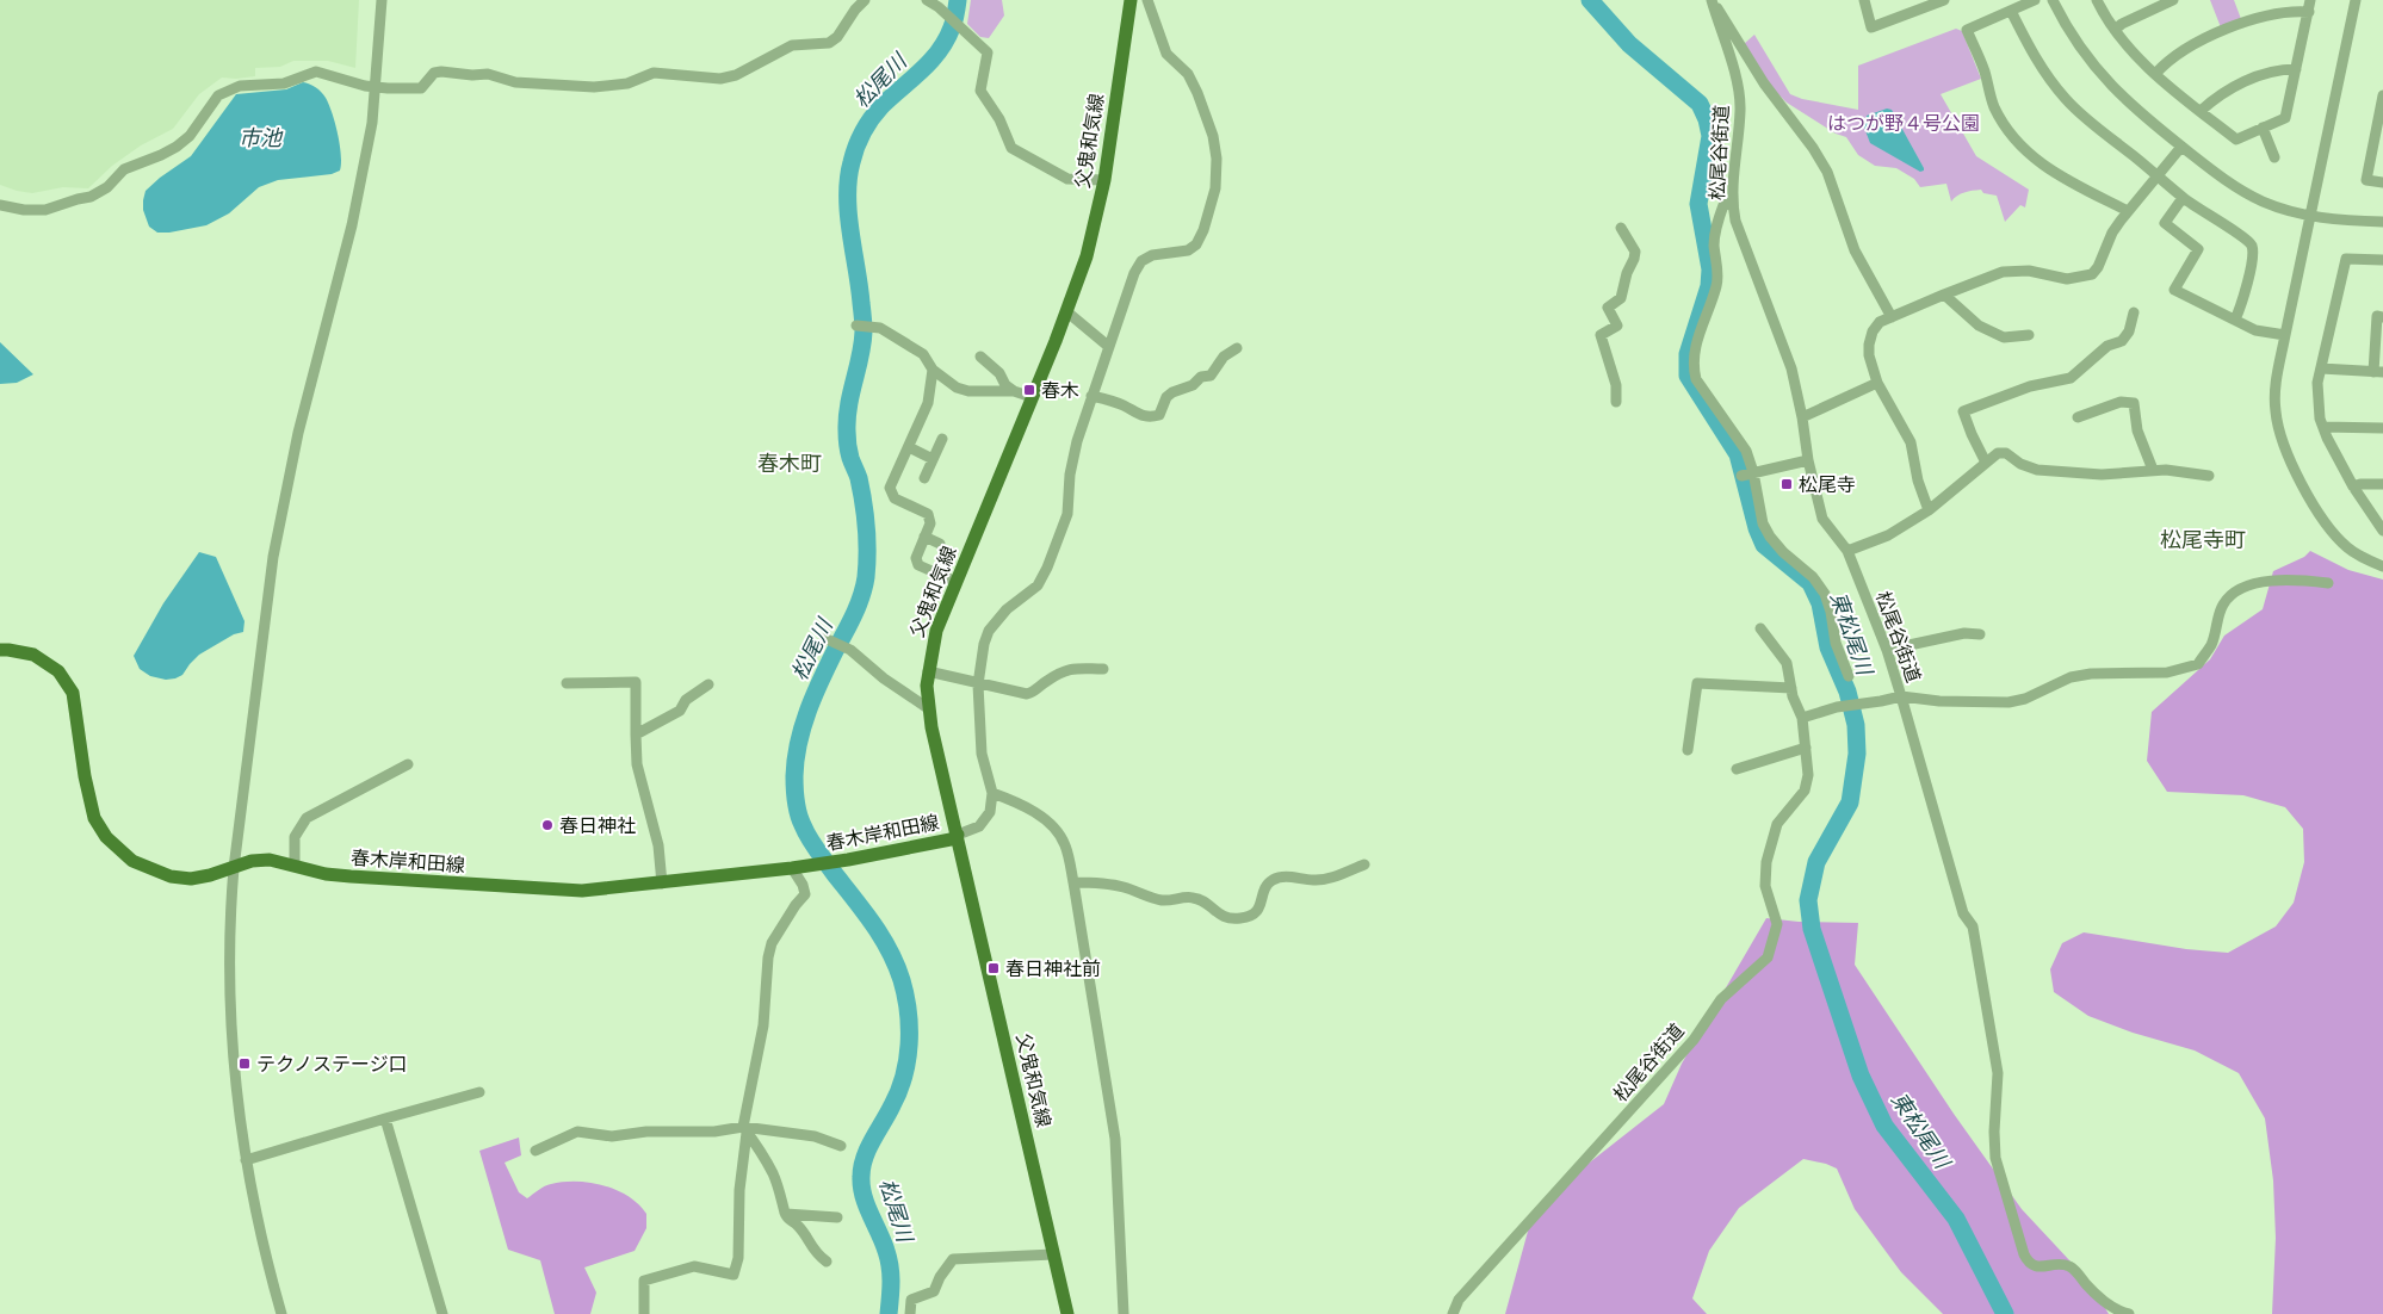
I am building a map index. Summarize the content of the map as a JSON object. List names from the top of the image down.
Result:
{
  "streets": {
    "main road": ["父鬼和気線", "春木岸和田線"],
    "street": ["松尾谷街道"]
  },
  "crossings": [
    ["父鬼和気線", "春木岸和田線"]
  ],
  "districts": ["春木町", "松尾寺町"],
  "water": ["松尾川", "市池", "東松尾川"],
  "parks": ["はつが野４号公園"],
  "places": {
    "transit": [
      "春木",
      "松尾寺",
      "春日神社前",
      "テクノステージ口"
    ],
    "other": ["春日神社"]
  }
}
